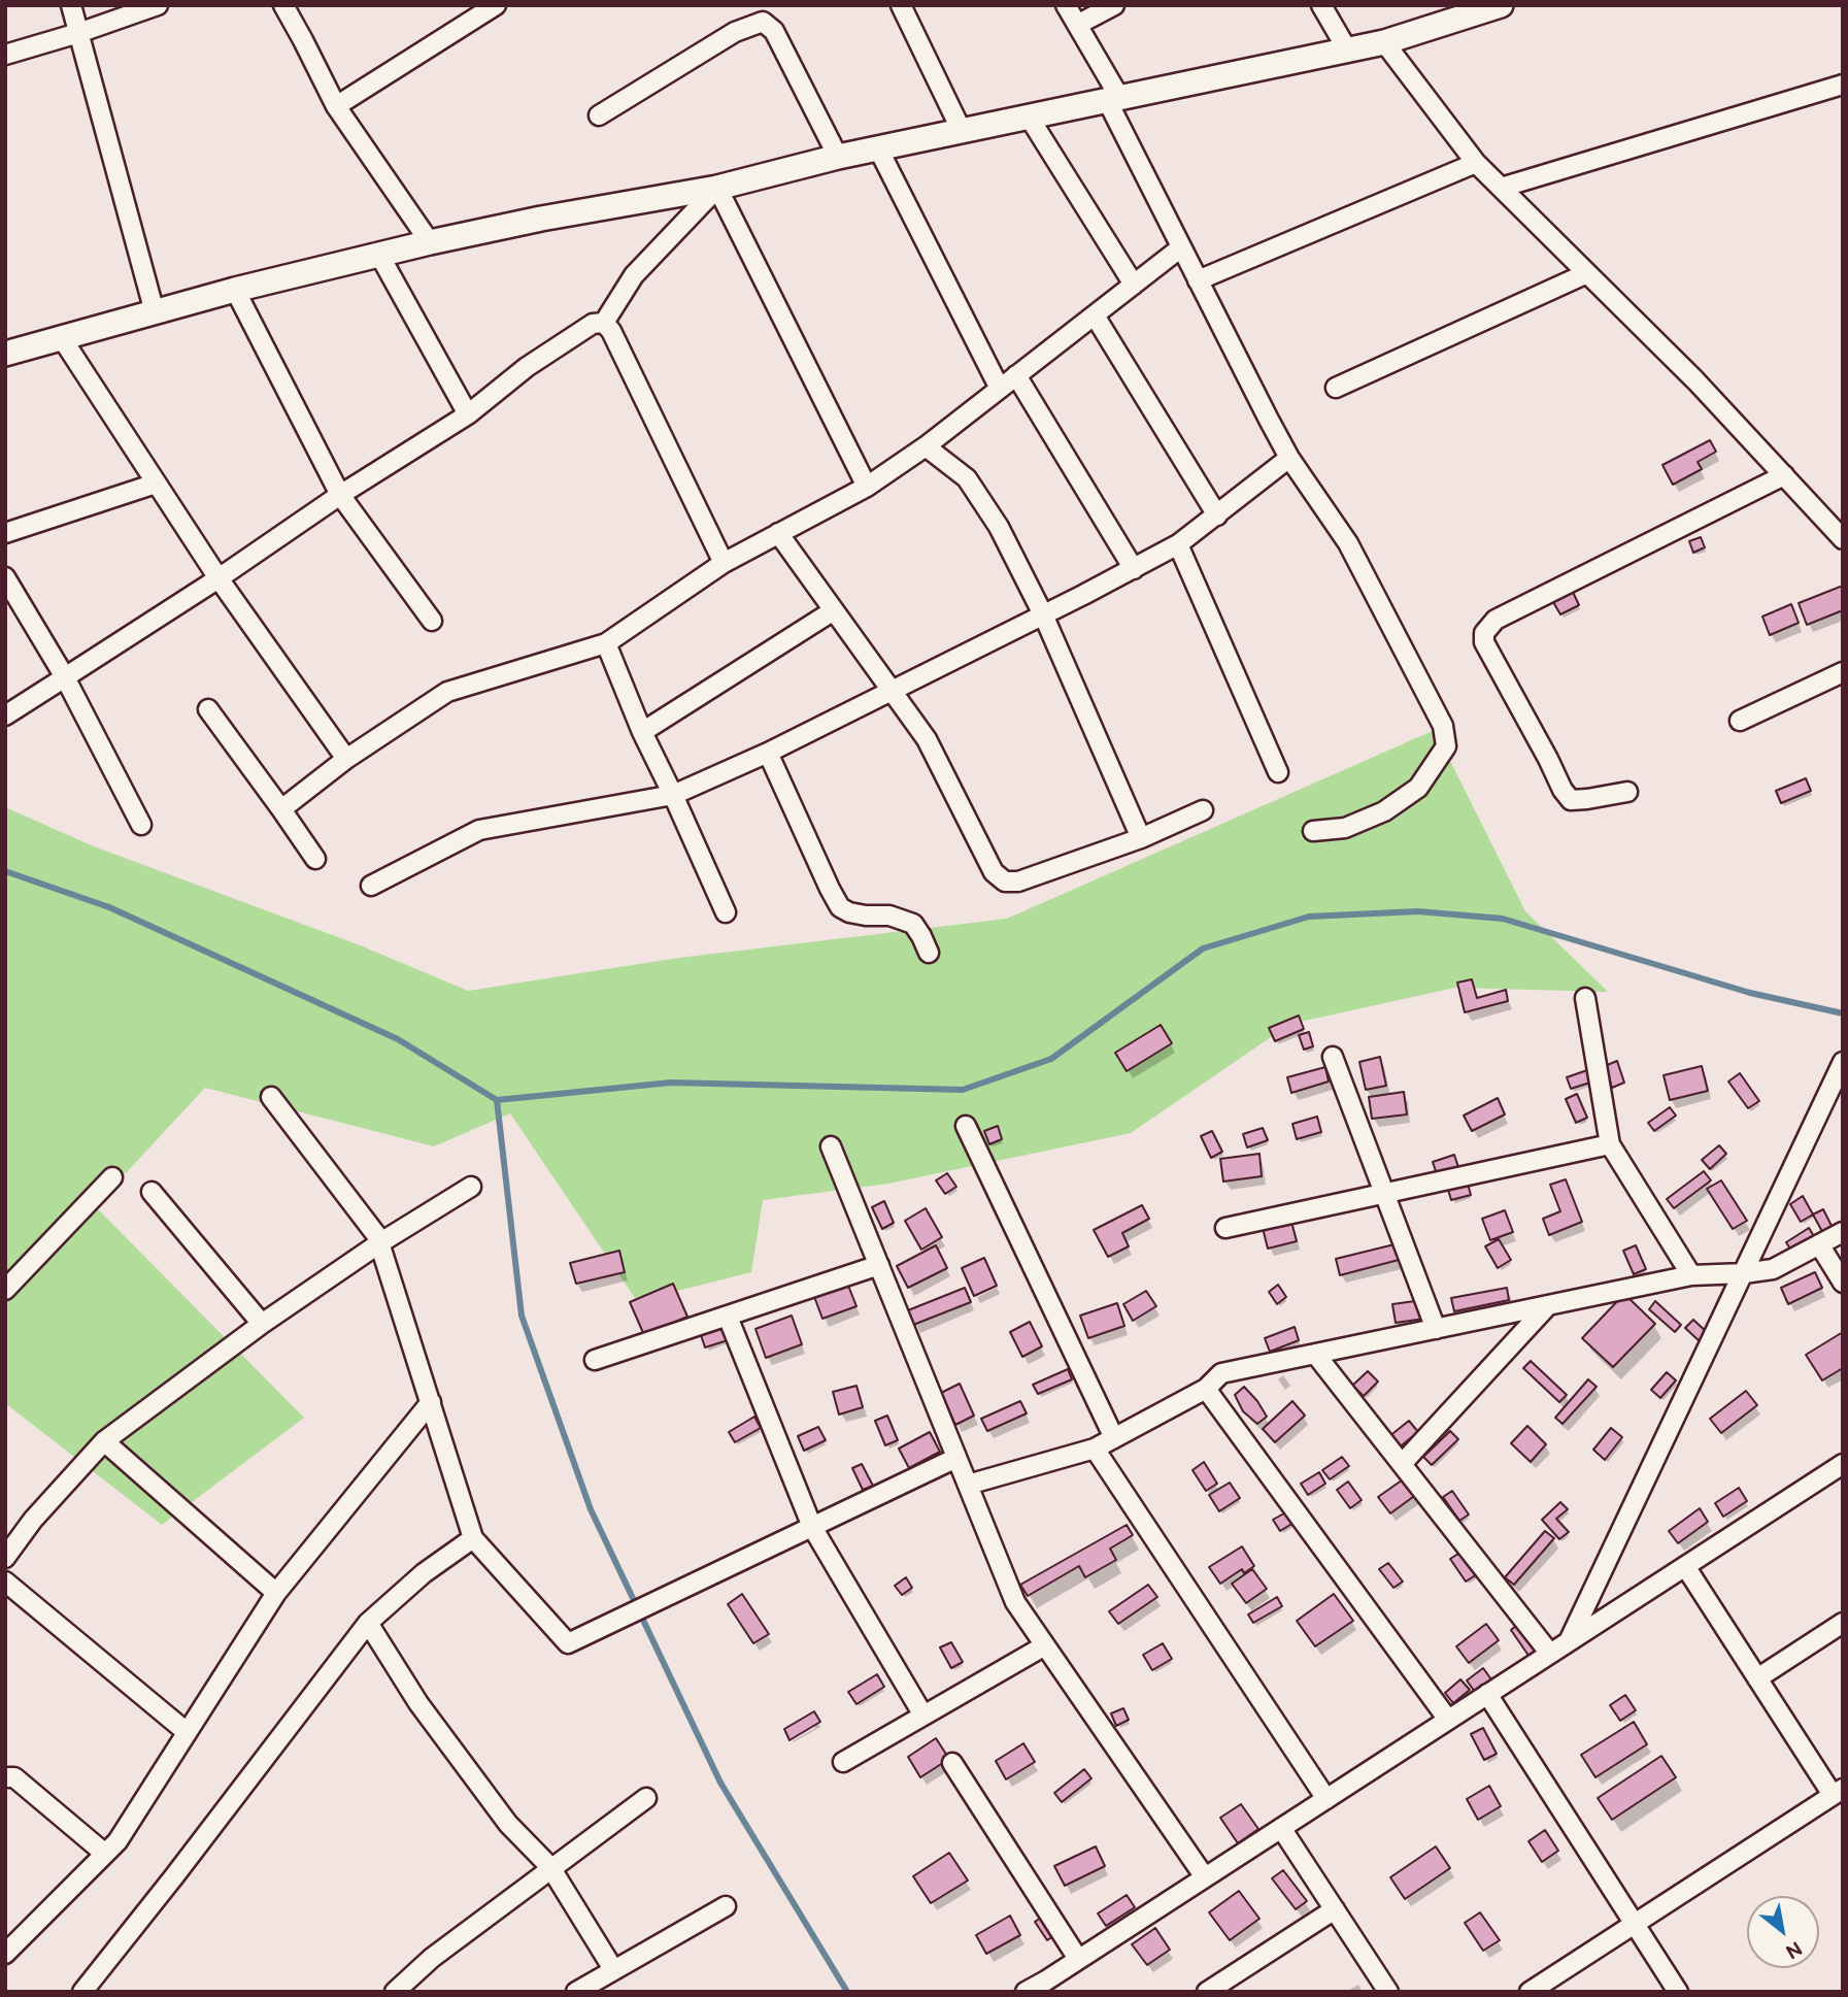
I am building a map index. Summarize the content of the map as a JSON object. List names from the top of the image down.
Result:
{
  "north": "bottom right"
}
